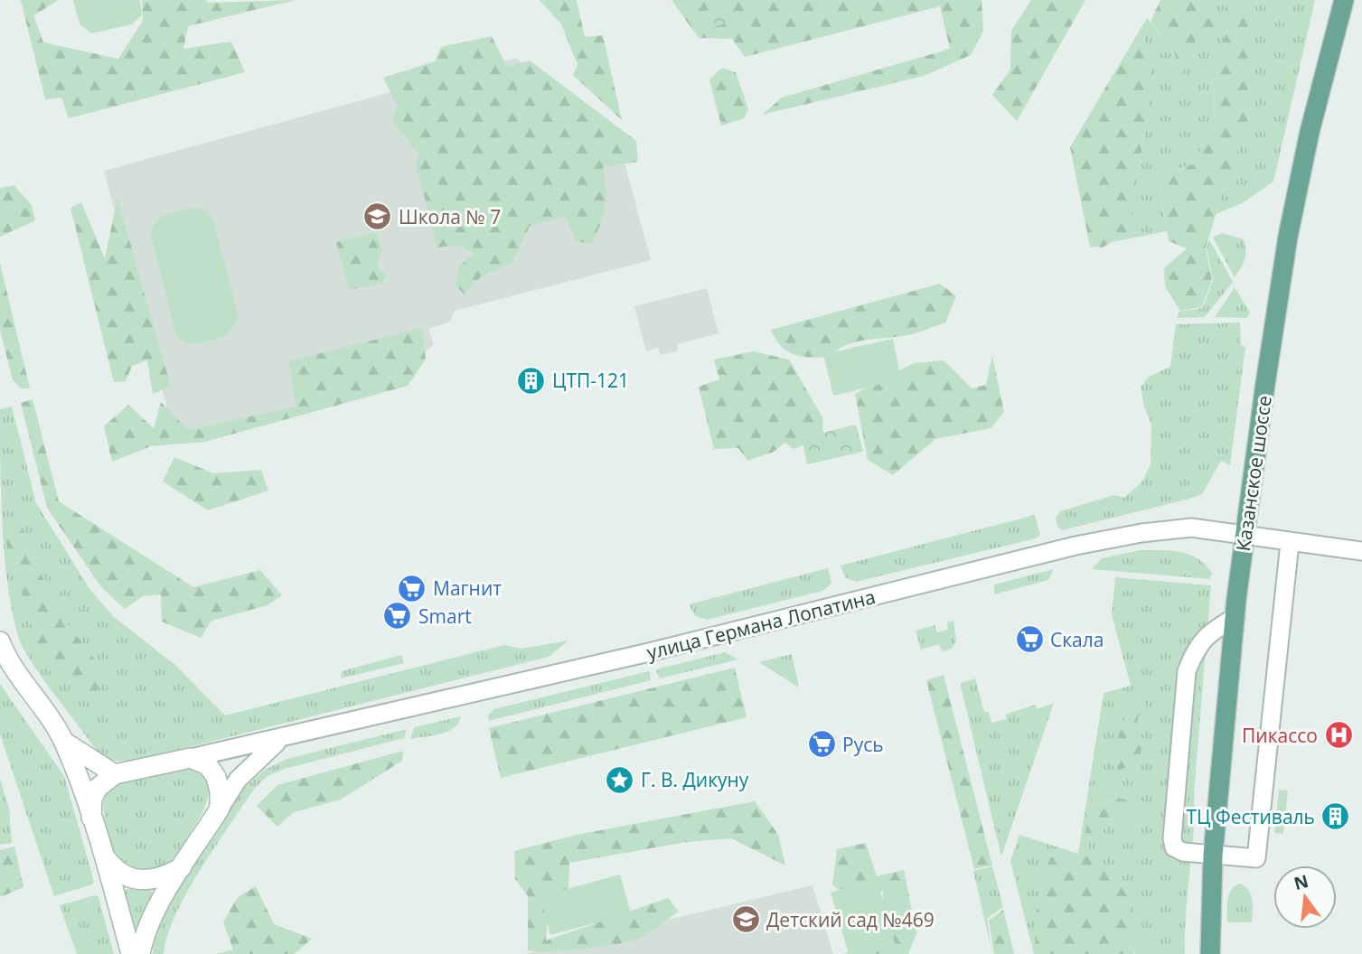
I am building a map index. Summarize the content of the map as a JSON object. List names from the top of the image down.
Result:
{
  "streets": {
    "main road": ["Казанское шоссе"],
    "street": ["улица Германа Лопатина"]
  },
  "crossings": [
    ["Казанское шоссе", "улица Германа Лопатина"]
  ],
  "places": {
    "school or university": ["Школа № 7", "Детский сад №469"],
    "building": ["ЦТП-121", "ТЦ Фестиваль"],
    "supermarket": [
      "Магнит",
      "Smart",
      "Скала",
      "Русь"
    ],
    "hospital": ["Пикассо"],
    "place": ["Г. В. Дикуну"]
  },
  "north": "top"
}
